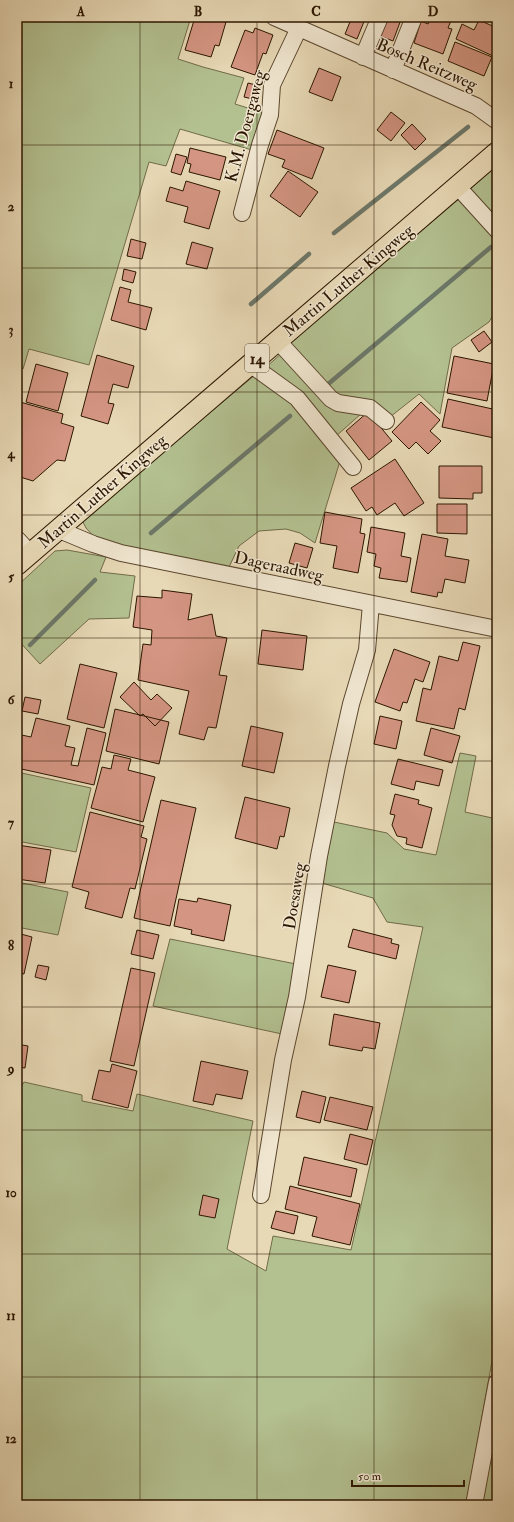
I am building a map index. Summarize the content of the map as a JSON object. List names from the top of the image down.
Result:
{
  "streets": {
    "main road": ["Martin Luther Kingweg", "14"],
    "street": [
      "Bosch Reitzweg",
      "K.M. Doergaweg",
      "Dageraadweg",
      "Doesaweg"
    ]
  },
  "crossings": [
    ["Bosch Reitzweg", "K.M. Doergaweg"],
    ["Martin Luther Kingweg", "Dageraadweg"],
    ["Dageraadweg", "Doesaweg"]
  ],
  "scale_bar": "50 m",
  "grid": {
    "columns": [
      "A",
      "B",
      "C",
      "D"
    ],
    "rows": [
      "1",
      "2",
      "3",
      "4",
      "5",
      "6",
      "7",
      "8",
      "9",
      "10",
      "11",
      "12"
    ]
  }
}
